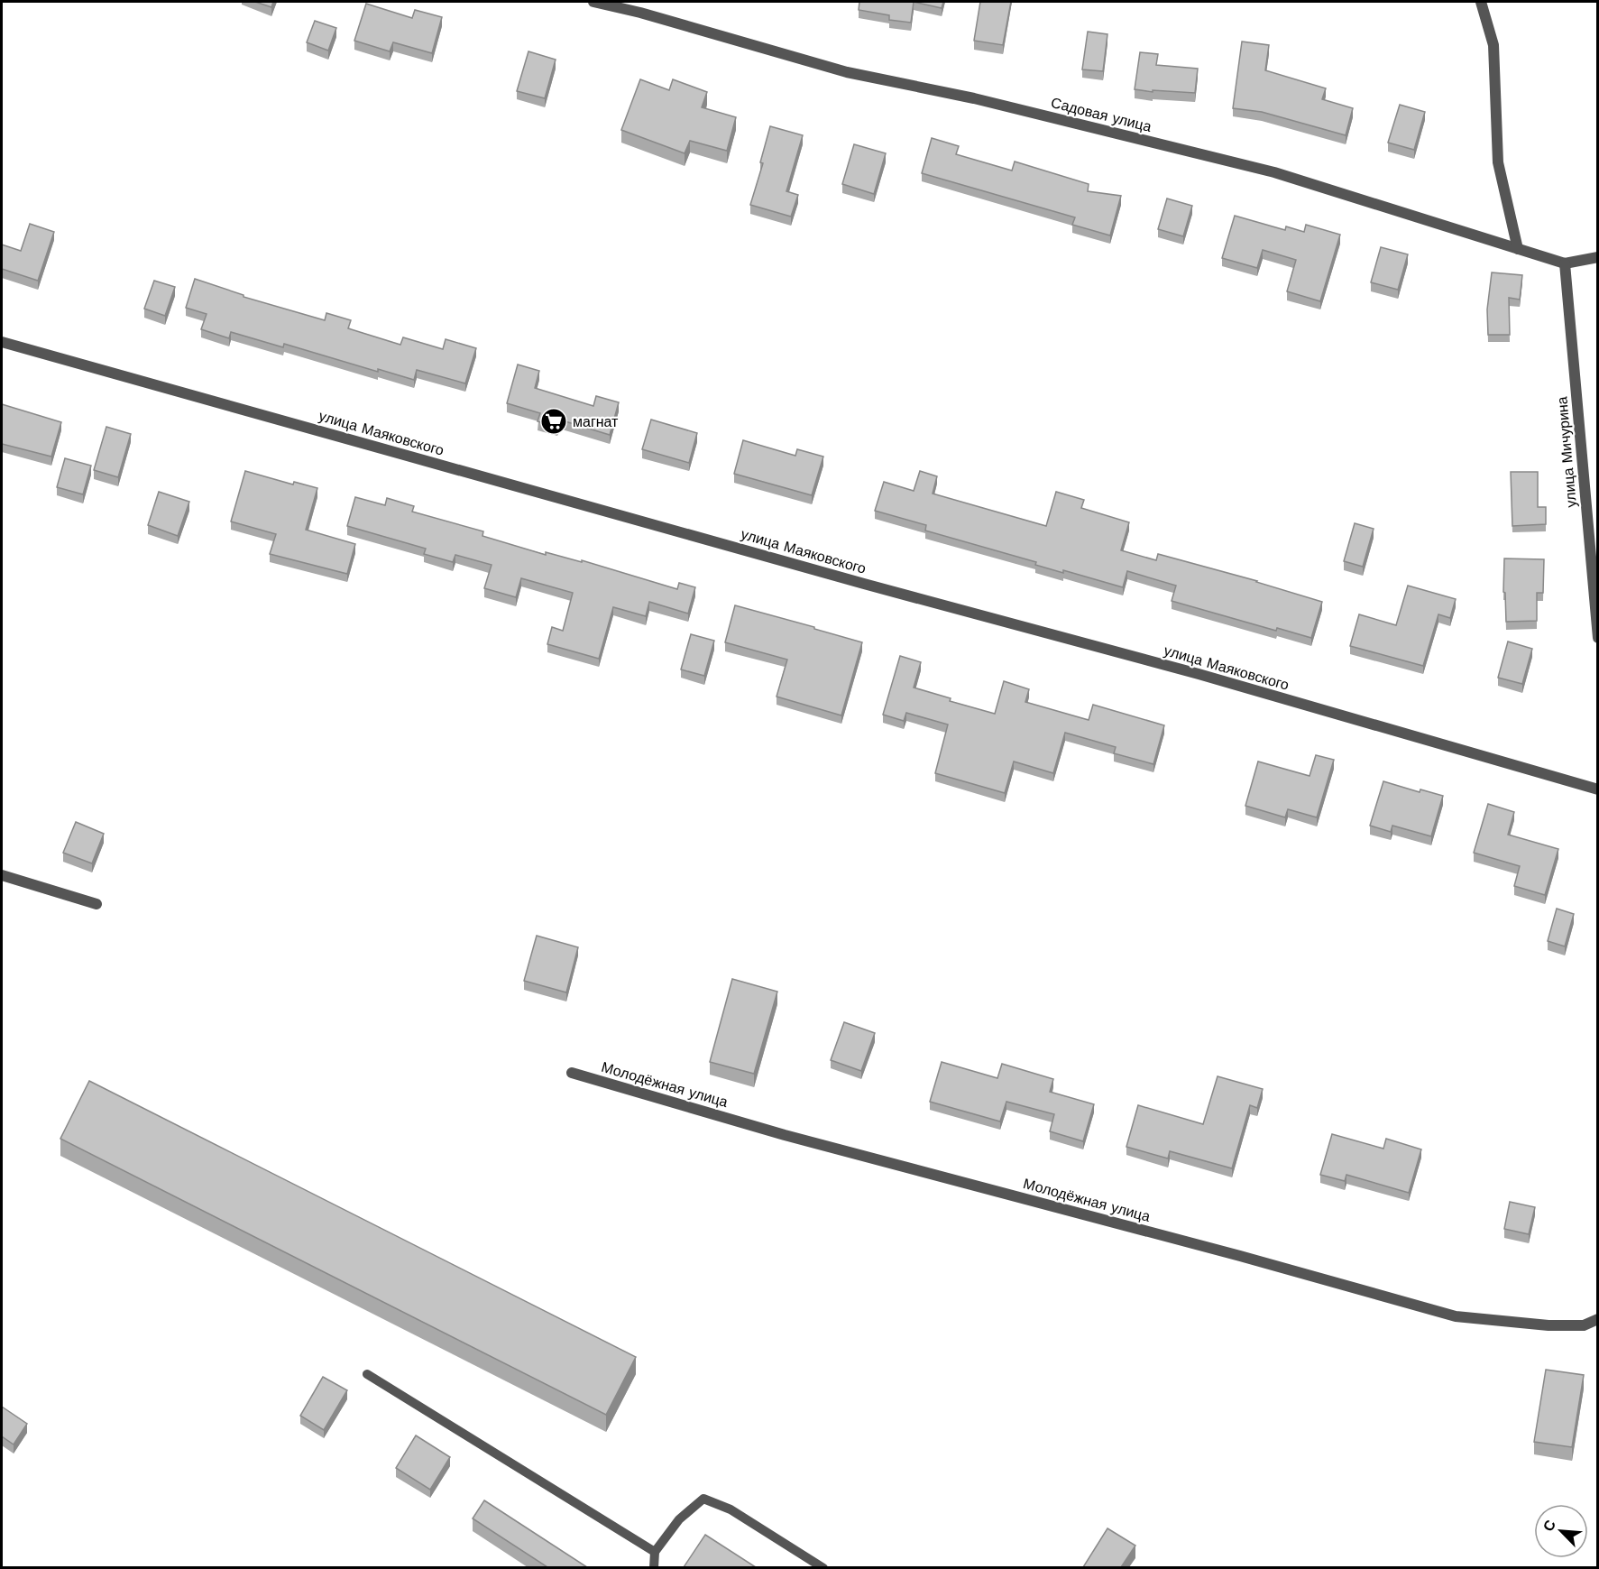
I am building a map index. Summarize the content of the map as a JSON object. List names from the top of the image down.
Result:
{
  "streets": {
    "street": [
      "Садовая улица",
      "улица Маяковского",
      "улица Мичурина",
      "Молодёжная улица"
    ]
  },
  "crossings": [
    ["Садовая улица", "улица Мичурина"]
  ],
  "places": {
    "supermarket": ["магнат"]
  },
  "north": "top left"
}
